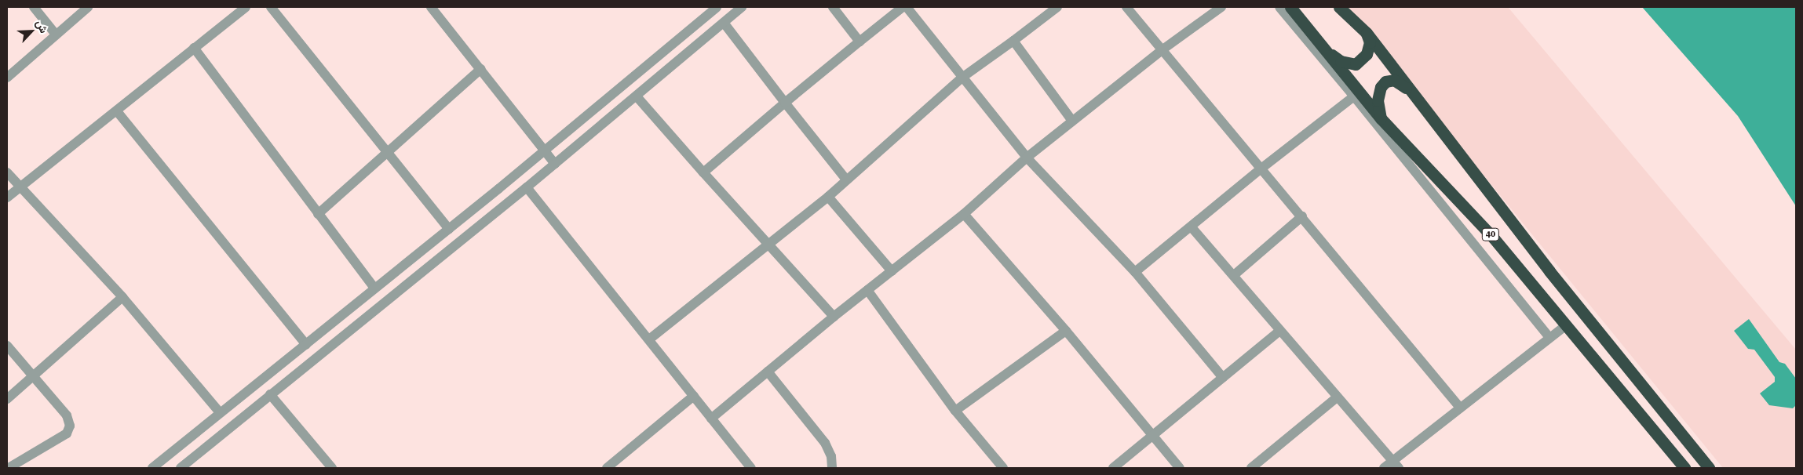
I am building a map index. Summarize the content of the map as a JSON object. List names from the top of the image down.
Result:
{
  "streets": {
    "highway": ["40"]
  },
  "north": "top right"
}
